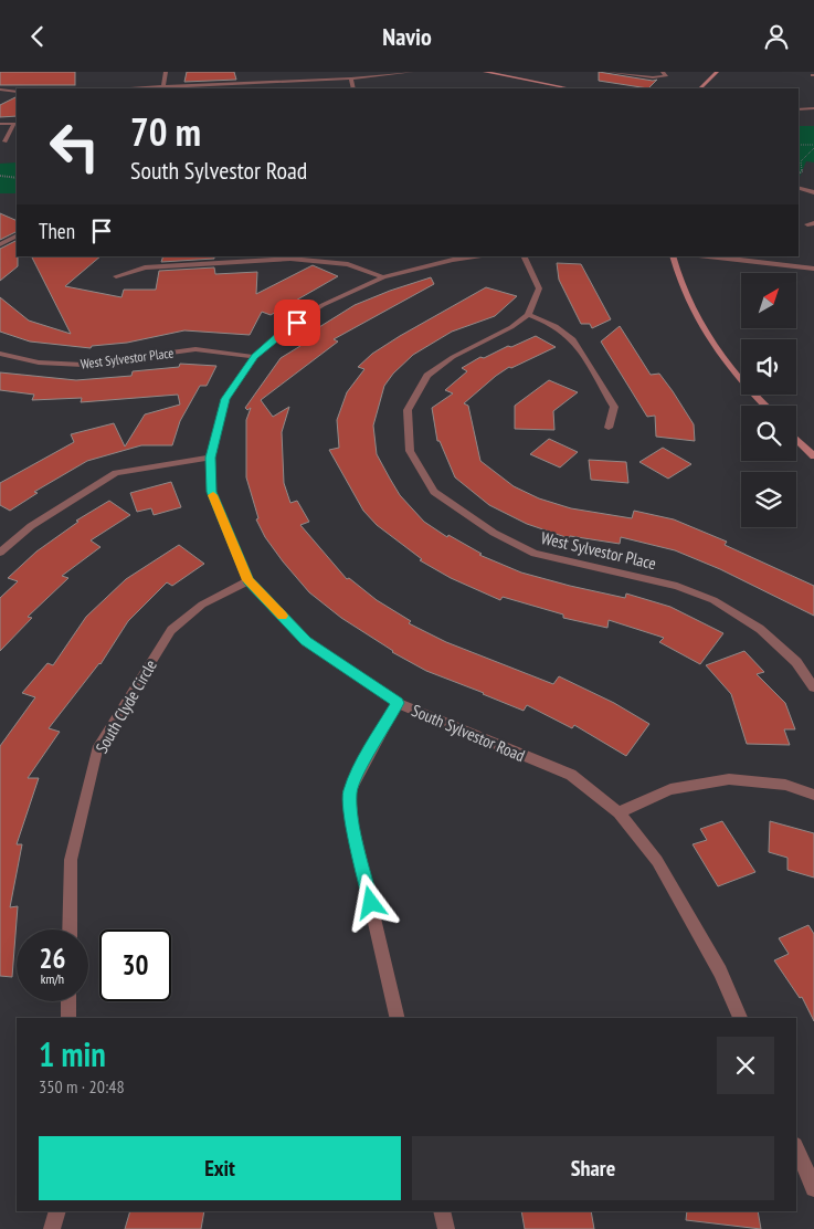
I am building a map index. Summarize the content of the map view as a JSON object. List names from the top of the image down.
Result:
{
  "streets": {
    "street": ["West Sylvestor Place", "South Clyde Circle", "South Sylvestor Road"]
  },
  "crossings": [
    ["West Sylvestor Place", "South Sylvestor Road"],
    ["South Clyde Circle", "South Sylvestor Road"]
  ],
  "north": "top right",
  "page": {
    "header": "Navio",
    "turn": ["70 m", "South Sylvestor Road"],
    "then": "Then",
    "speed": "26 km/h",
    "limit": "30",
    "heading": ["1 min", "350 m · 20:48"],
    "buttons": ["Exit", "Share"]
  }
}
